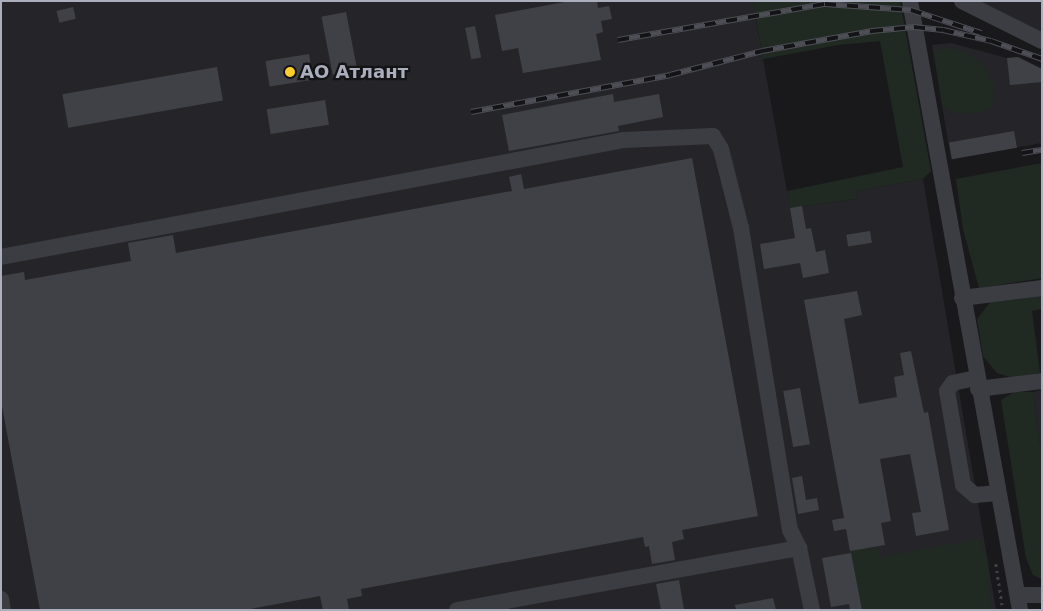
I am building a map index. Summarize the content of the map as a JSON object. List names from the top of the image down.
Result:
{
  "places": ["АО Атлант"]
}
